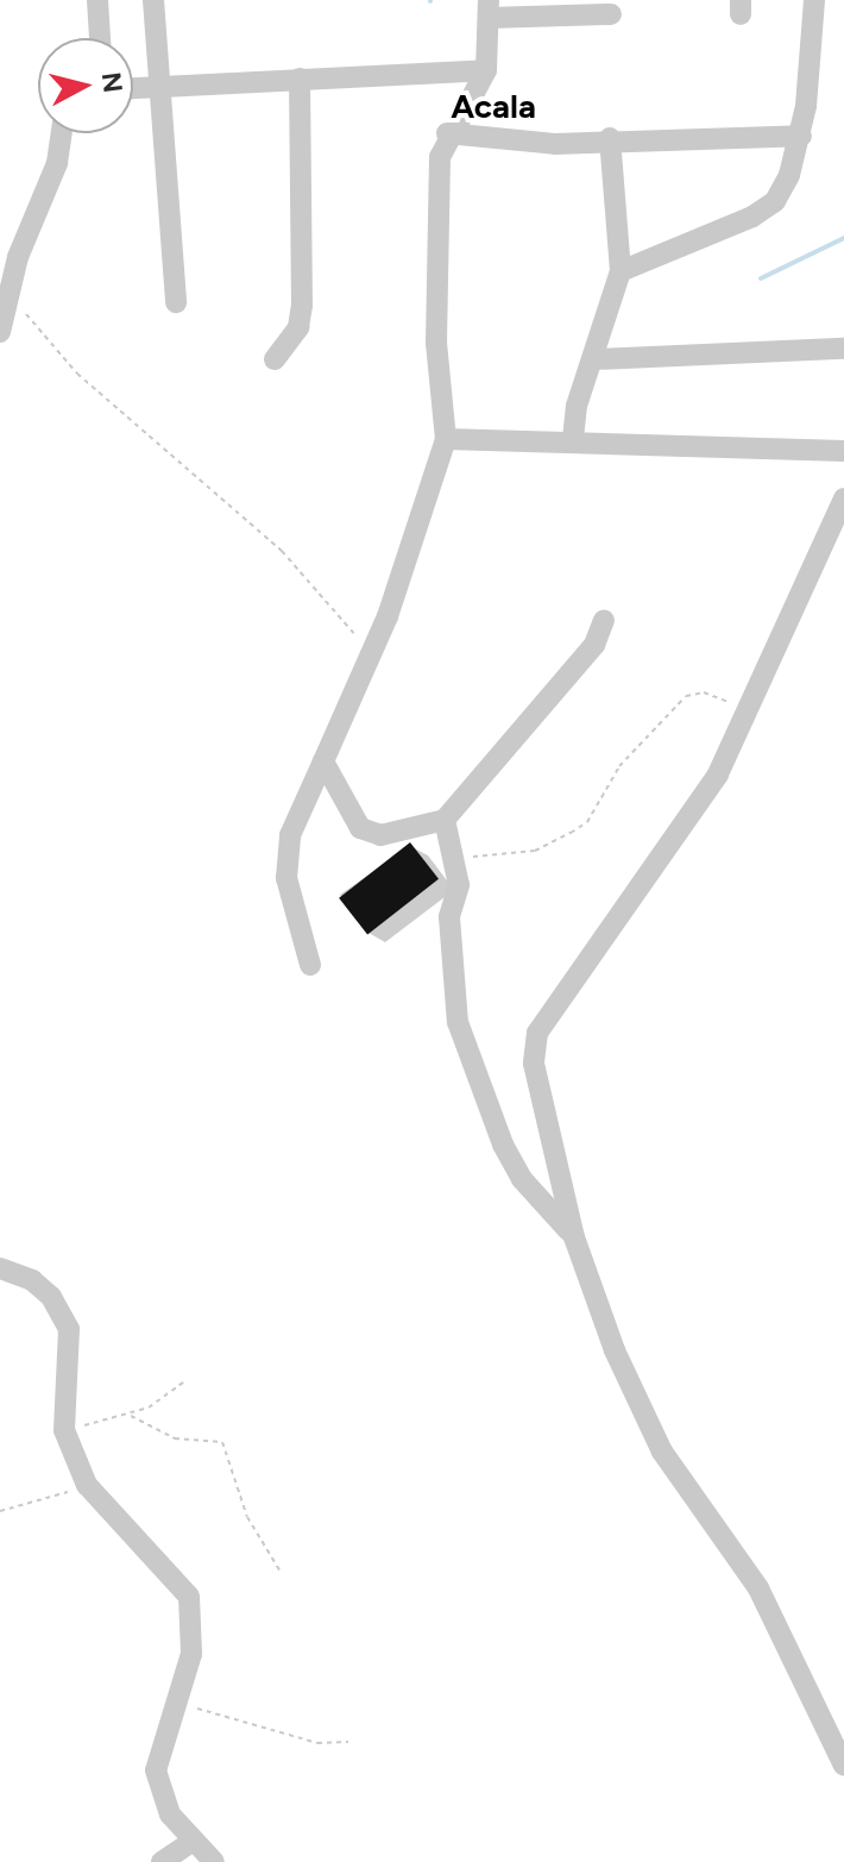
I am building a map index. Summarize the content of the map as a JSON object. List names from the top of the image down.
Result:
{
  "districts": ["Acala"],
  "north": "right"
}
